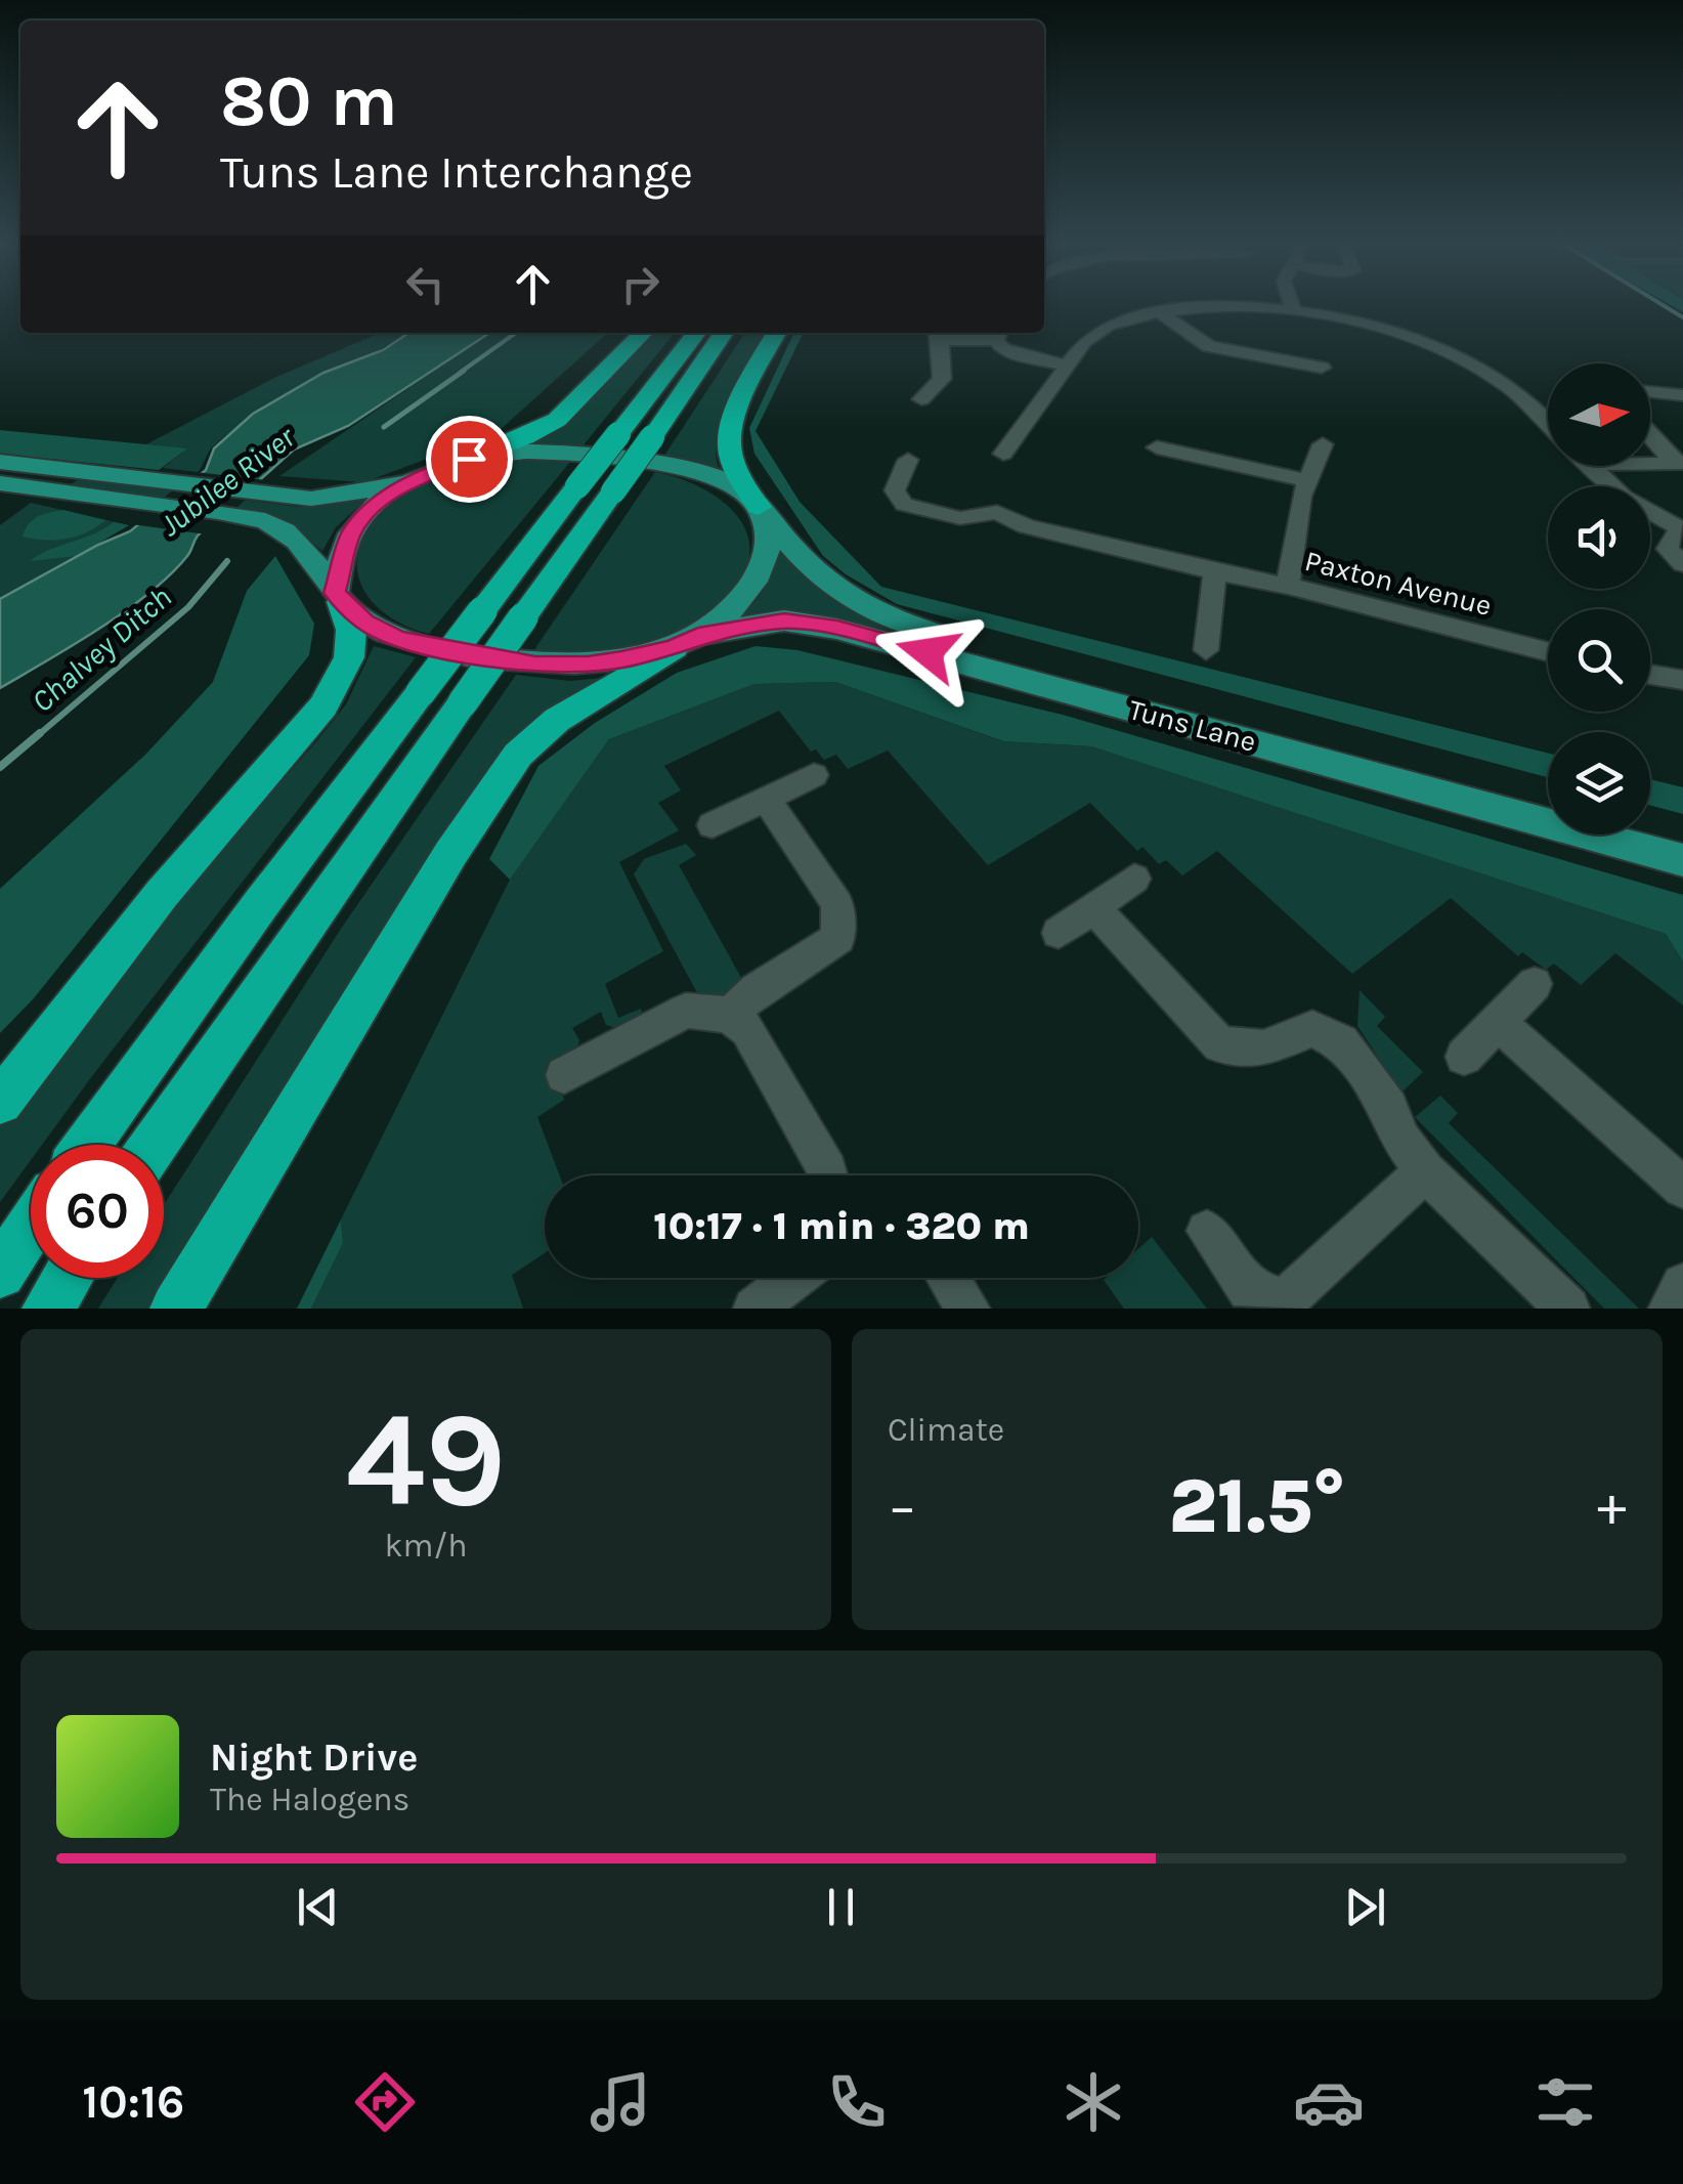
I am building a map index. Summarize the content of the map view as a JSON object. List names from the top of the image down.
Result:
{
  "streets": {
    "main road": ["Tuns Lane"],
    "street": ["Paxton Avenue"]
  },
  "water": ["Jubilee River", "Chalvey Ditch"],
  "north": "right",
  "page": {
    "turn": ["80 m", "Tuns Lane Interchange"],
    "limit": "60",
    "trip": "10:17 · 1 min · 320 m",
    "tile": [
      ["49", "km/h"],
      "Climate"
    ],
    "heat": ["−", "21.5°", "+"],
    "song": ["Night Drive", "The Halogens"],
    "tabs": "10:16"
  }
}
